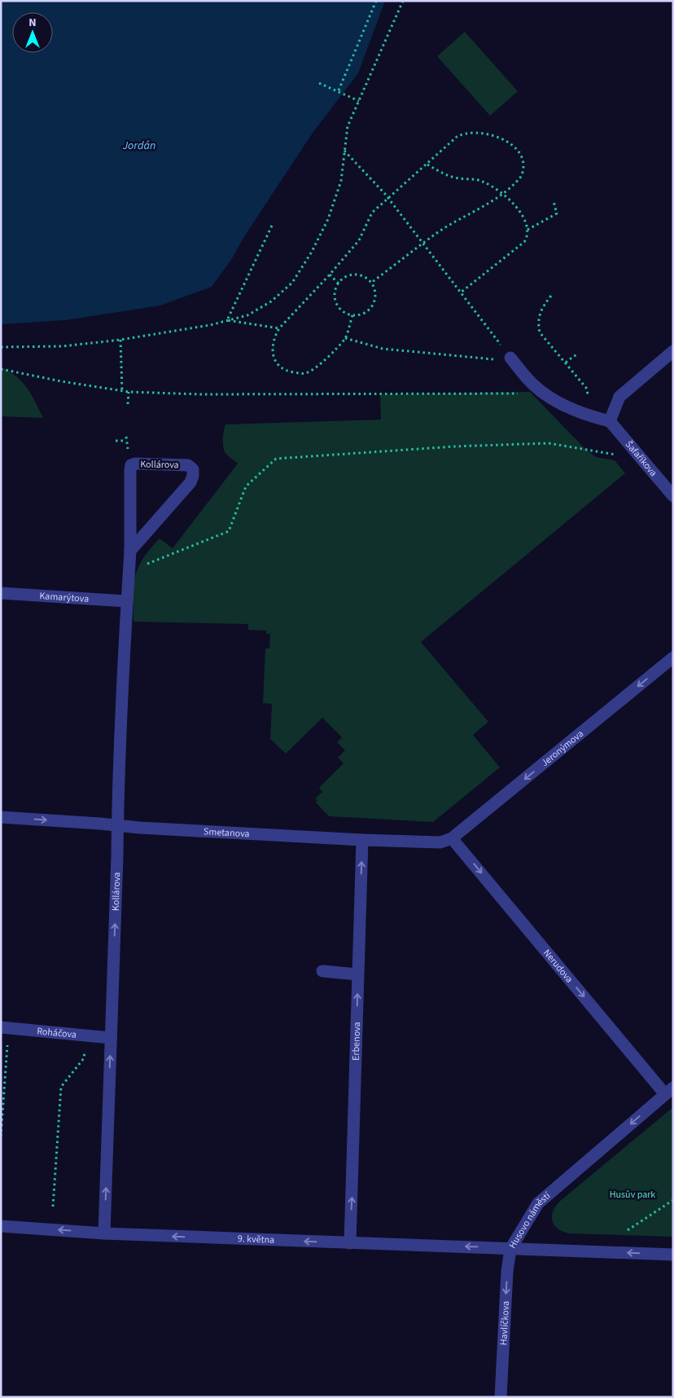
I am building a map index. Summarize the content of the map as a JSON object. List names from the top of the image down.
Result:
{
  "streets": {
    "street": [
      "Šafaříkova",
      "Kollárova",
      "Kamarýtova",
      "Jeronýmova",
      "Smetanova",
      "Nerudova",
      "Roháčova",
      "Erbenova",
      "Husovo náměstí",
      "9. května",
      "Havlíčkova"
    ]
  },
  "crossings": [
    ["Kollárova", "Kamarýtova"],
    ["Kollárova", "Smetanova"],
    ["Kollárova", "Roháčova"],
    ["Kollárova", "9. května"],
    ["Jeronýmova", "Smetanova"],
    ["Jeronýmova", "Nerudova"],
    ["Smetanova", "Nerudova"],
    ["Smetanova", "Erbenova"],
    ["Nerudova", "Husovo náměstí"],
    ["Erbenova", "9. května"],
    ["Husovo náměstí", "9. května"],
    ["Husovo náměstí", "Havlíčkova"],
    ["9. května", "Havlíčkova"]
  ],
  "one_way": [
    "Kollárova",
    "Jeronýmova",
    "Nerudova",
    "Erbenova",
    "Husovo náměstí",
    "9. května",
    "Havlíčkova"
  ],
  "water": ["Jordán"],
  "parks": ["Husův park"],
  "north": "top"
}
